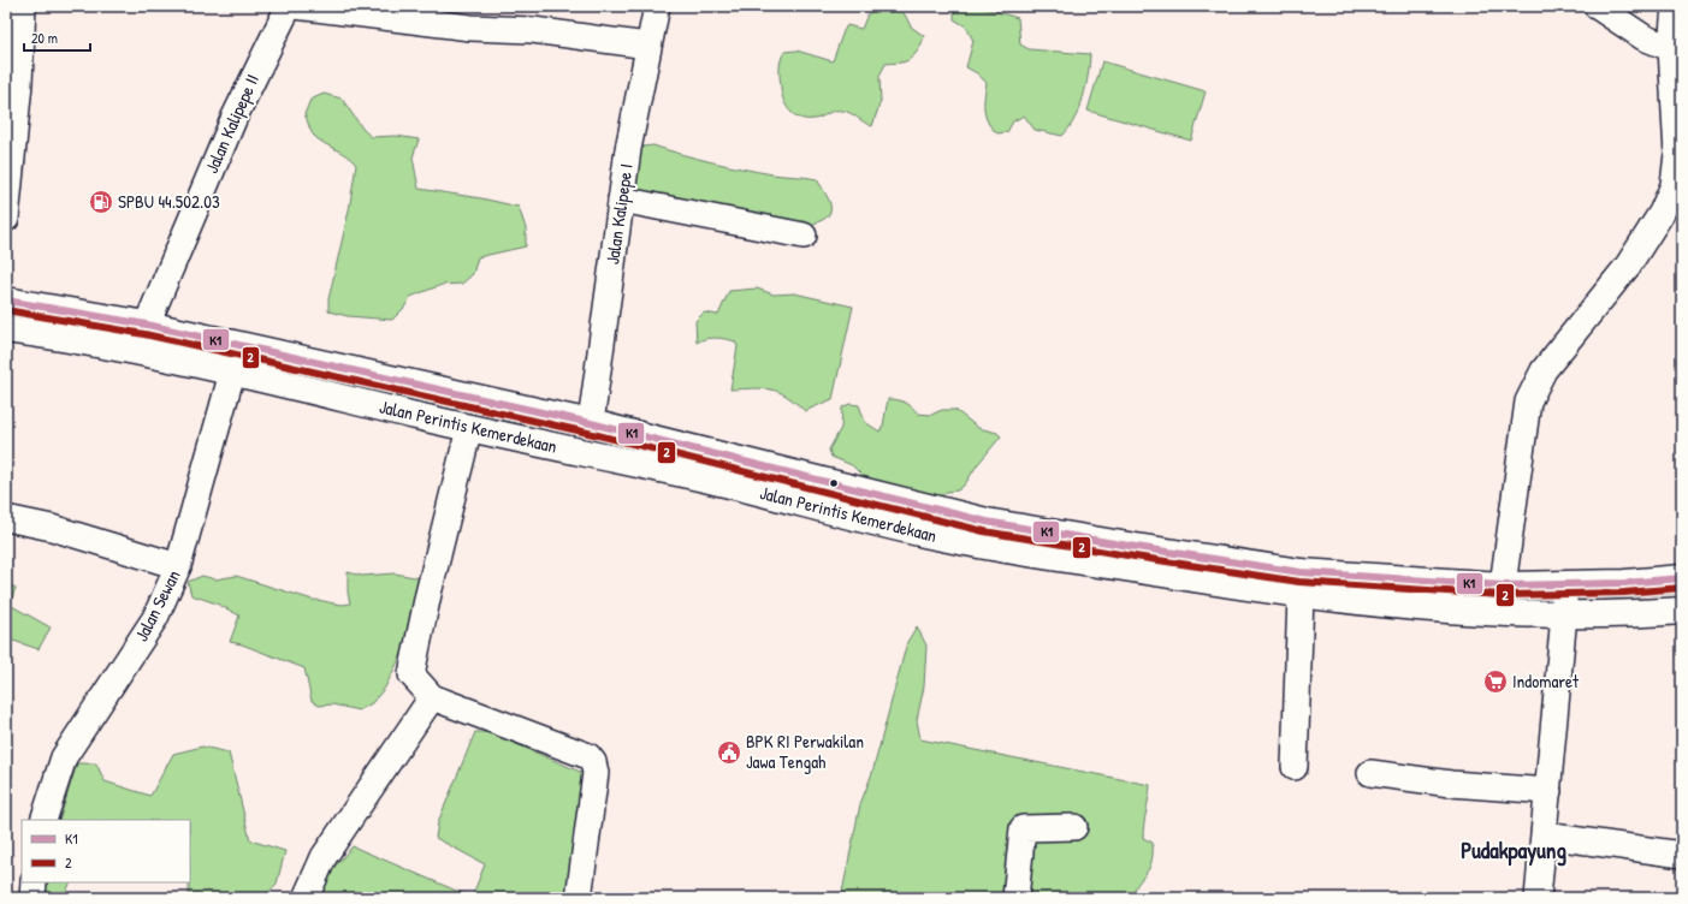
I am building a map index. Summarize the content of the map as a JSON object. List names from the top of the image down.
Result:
{
  "streets": {
    "highway": ["Jalan Perintis Kemerdekaan"],
    "street": ["Jalan Kalipepe II", "Jalan Kalipepe I", "Jalan Sewan"]
  },
  "crossings": [
    ["Jalan Kalipepe II", "Jalan Perintis Kemerdekaan"],
    ["Jalan Kalipepe I", "Jalan Perintis Kemerdekaan"],
    ["Jalan Perintis Kemerdekaan", "Jalan Sewan"]
  ],
  "districts": ["Pudakpayung"],
  "places": {
    "fuel station": ["SPBU 44.502.03"],
    "supermarket": ["Indomaret"],
    "public building": ["BPK RI Perwakilan Jawa Tengah"]
  },
  "lines": ["transit line K1", "transit line 2"],
  "legend": ["K1", "2"],
  "scale_bar": "20 m"
}
